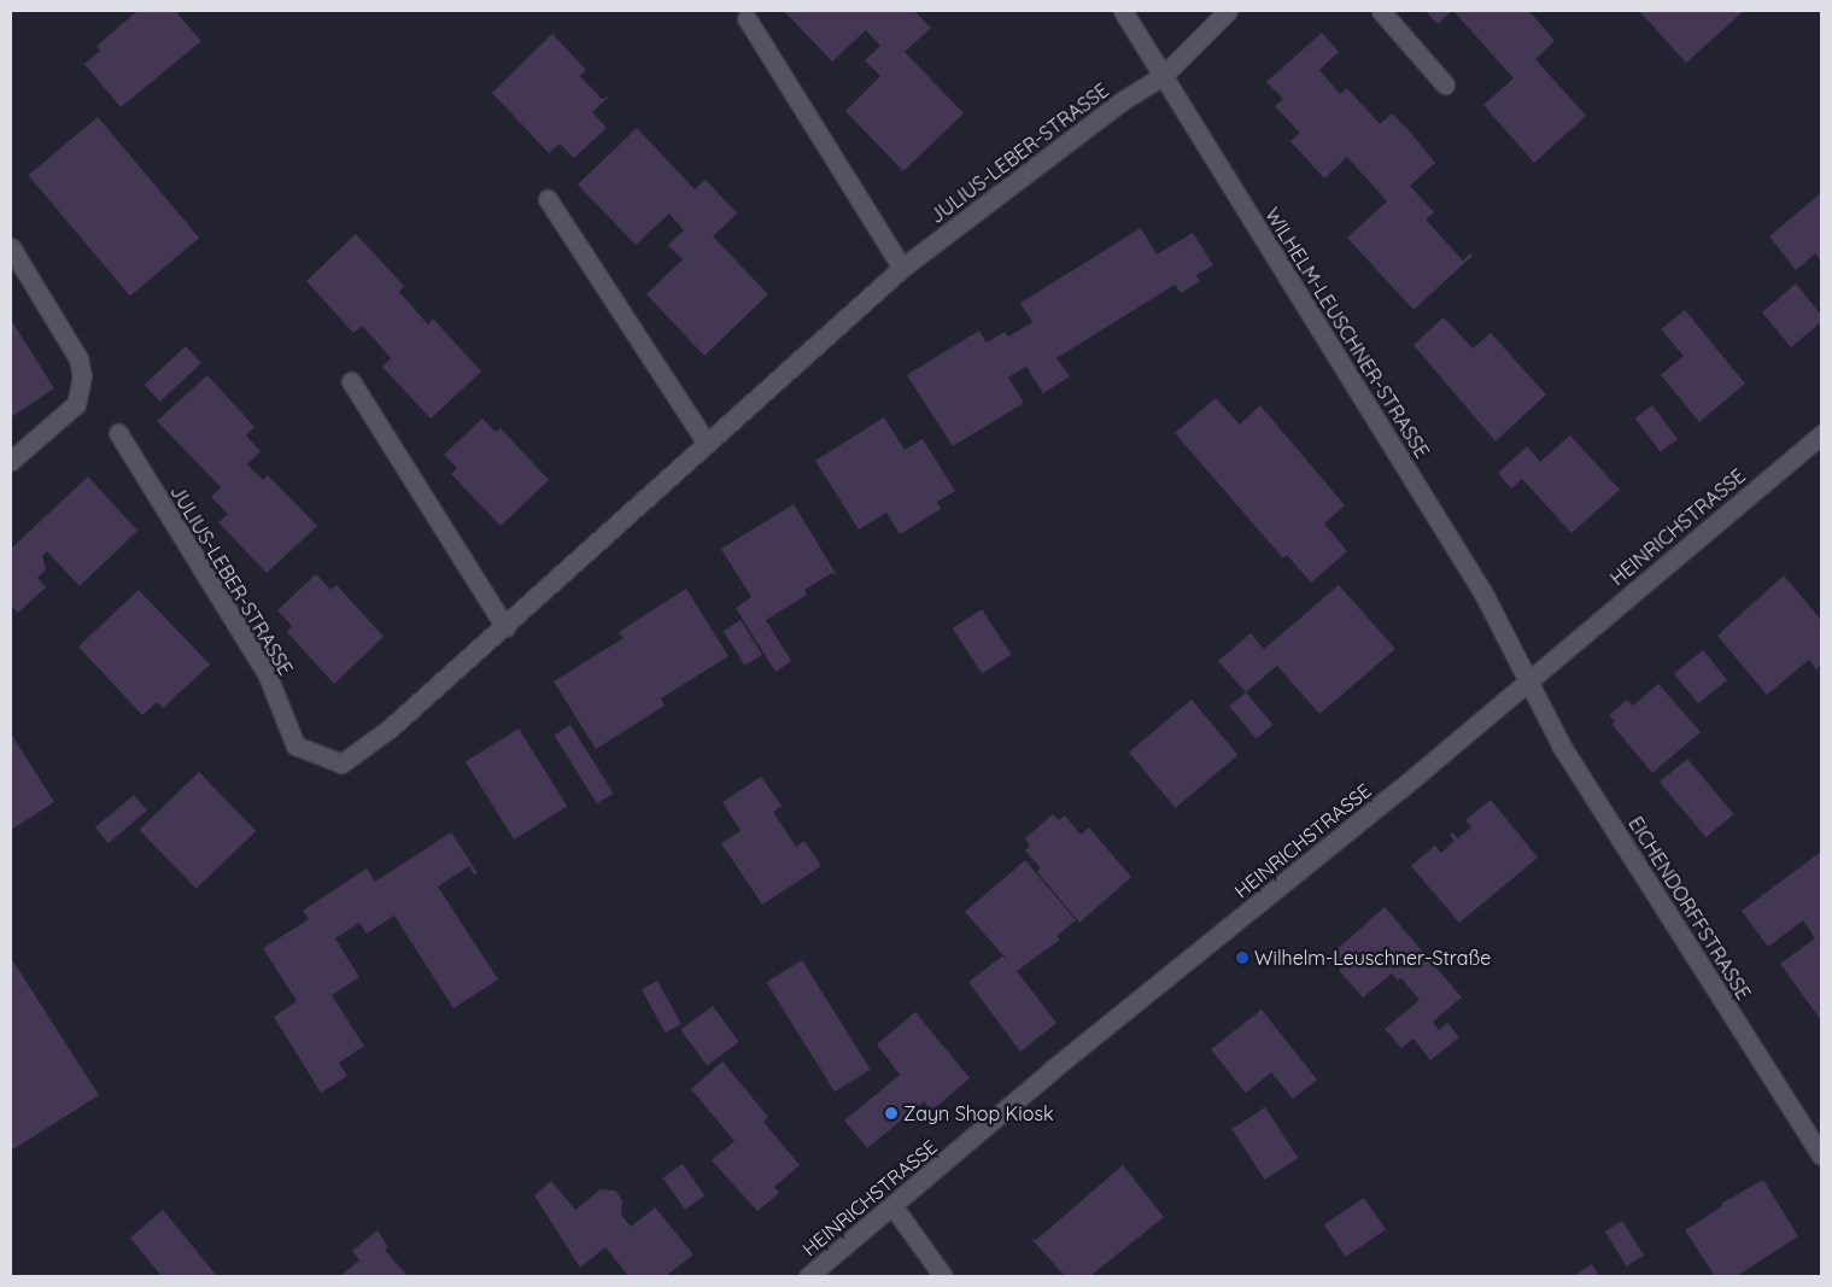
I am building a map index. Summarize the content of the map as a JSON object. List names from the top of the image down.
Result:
{
  "streets": {
    "street": [
      "JULIUS-LEBER-STRASSE",
      "WILHELM-LEUSCHNER-STRASSE",
      "HEINRICHSTRASSE",
      "EICHENDORFFSTRASSE"
    ]
  },
  "crossings": [
    ["JULIUS-LEBER-STRASSE", "WILHELM-LEUSCHNER-STRASSE"],
    ["WILHELM-LEUSCHNER-STRASSE", "HEINRICHSTRASSE"],
    ["WILHELM-LEUSCHNER-STRASSE", "EICHENDORFFSTRASSE"],
    ["HEINRICHSTRASSE", "EICHENDORFFSTRASSE"]
  ],
  "places": ["Wilhelm-Leuschner-Straße", "Zayn Shop Kiosk"]
}
